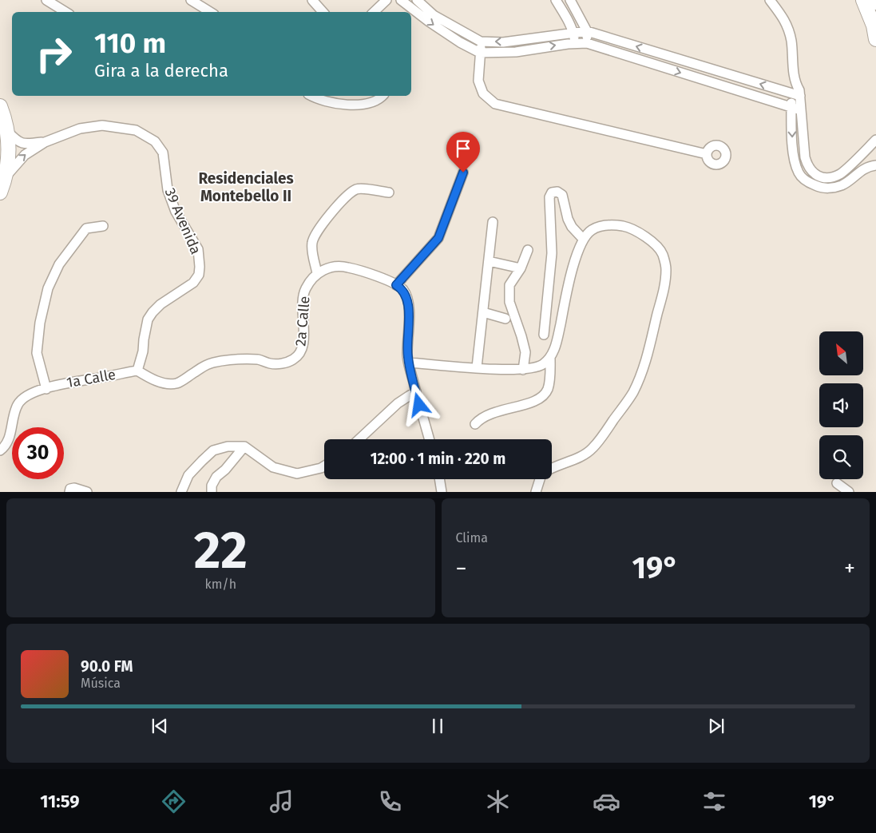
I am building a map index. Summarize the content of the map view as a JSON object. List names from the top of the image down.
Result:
{
  "streets": {
    "street": ["39 Avenida", "2a Calle", "1a Calle"]
  },
  "crossings": [
    ["39 Avenida", "2a Calle"],
    ["39 Avenida", "1a Calle"],
    ["2a Calle", "1a Calle"]
  ],
  "districts": ["Residenciales Montebello II"],
  "north": "top left",
  "page": {
    "turn": ["110 m", "Gira a la derecha"],
    "limit": "30",
    "trip": "12:00 · 1 min · 220 m",
    "tile": [
      ["22", "km/h"],
      "Clima"
    ],
    "heat": ["−", "19°", "+"],
    "song": ["90.0 FM", "Música"],
    "tabs": ["11:59", "19°"]
  }
}
